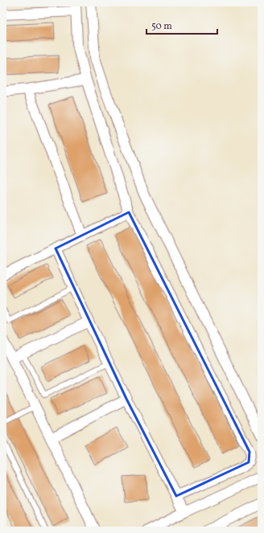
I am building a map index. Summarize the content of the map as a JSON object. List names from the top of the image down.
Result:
{
  "scale_bar": "50 m"
}
